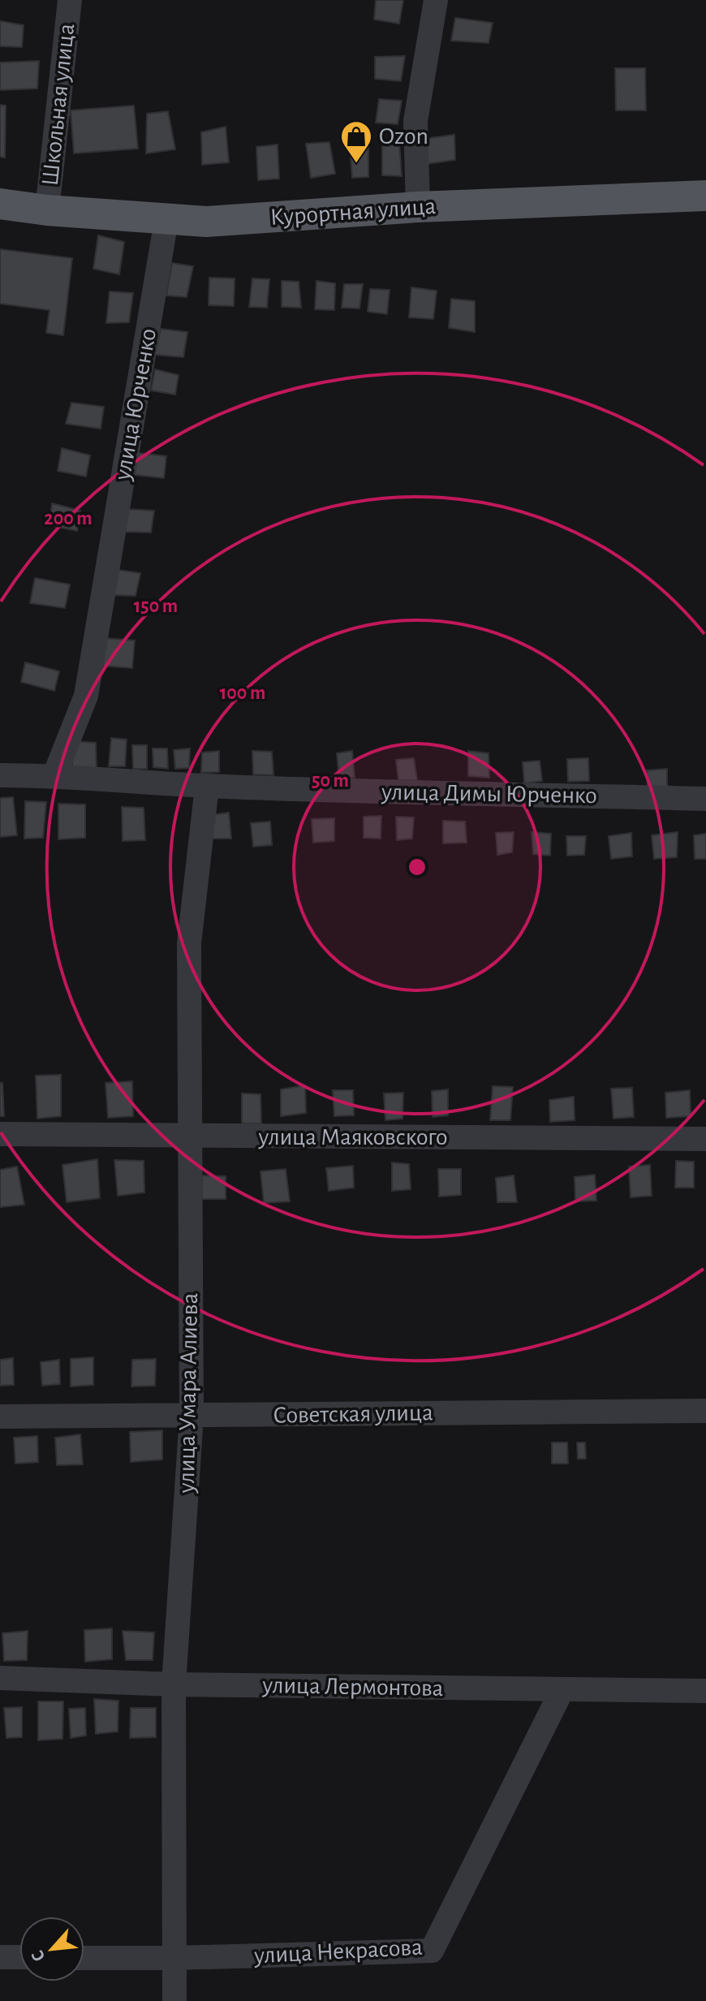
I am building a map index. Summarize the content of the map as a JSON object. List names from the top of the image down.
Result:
{
  "streets": {
    "main road": ["Курортная улица"],
    "street": [
      "Школьная улица",
      "улица Юрченко",
      "улица Димы Юрченко",
      "улица Маяковского",
      "улица Умара Алиева",
      "Советская улица",
      "улица Лермонтова",
      "улица Некрасова"
    ]
  },
  "crossings": [
    ["Школьная улица", "Курортная улица"],
    ["Курортная улица", "улица Юрченко"],
    ["улица Юрченко", "улица Димы Юрченко"],
    ["улица Димы Юрченко", "улица Умара Алиева"],
    ["улица Маяковского", "улица Умара Алиева"],
    ["улица Умара Алиева", "Советская улица"],
    ["улица Умара Алиева", "улица Лермонтова"],
    ["улица Умара Алиева", "улица Некрасова"],
    ["улица Лермонтова", "улица Некрасова"]
  ],
  "places": {
    "shop": ["Ozon"]
  },
  "north": "bottom left",
  "rings": [
    "200 m",
    "150 m",
    "100 m",
    "50 m"
  ]
}
